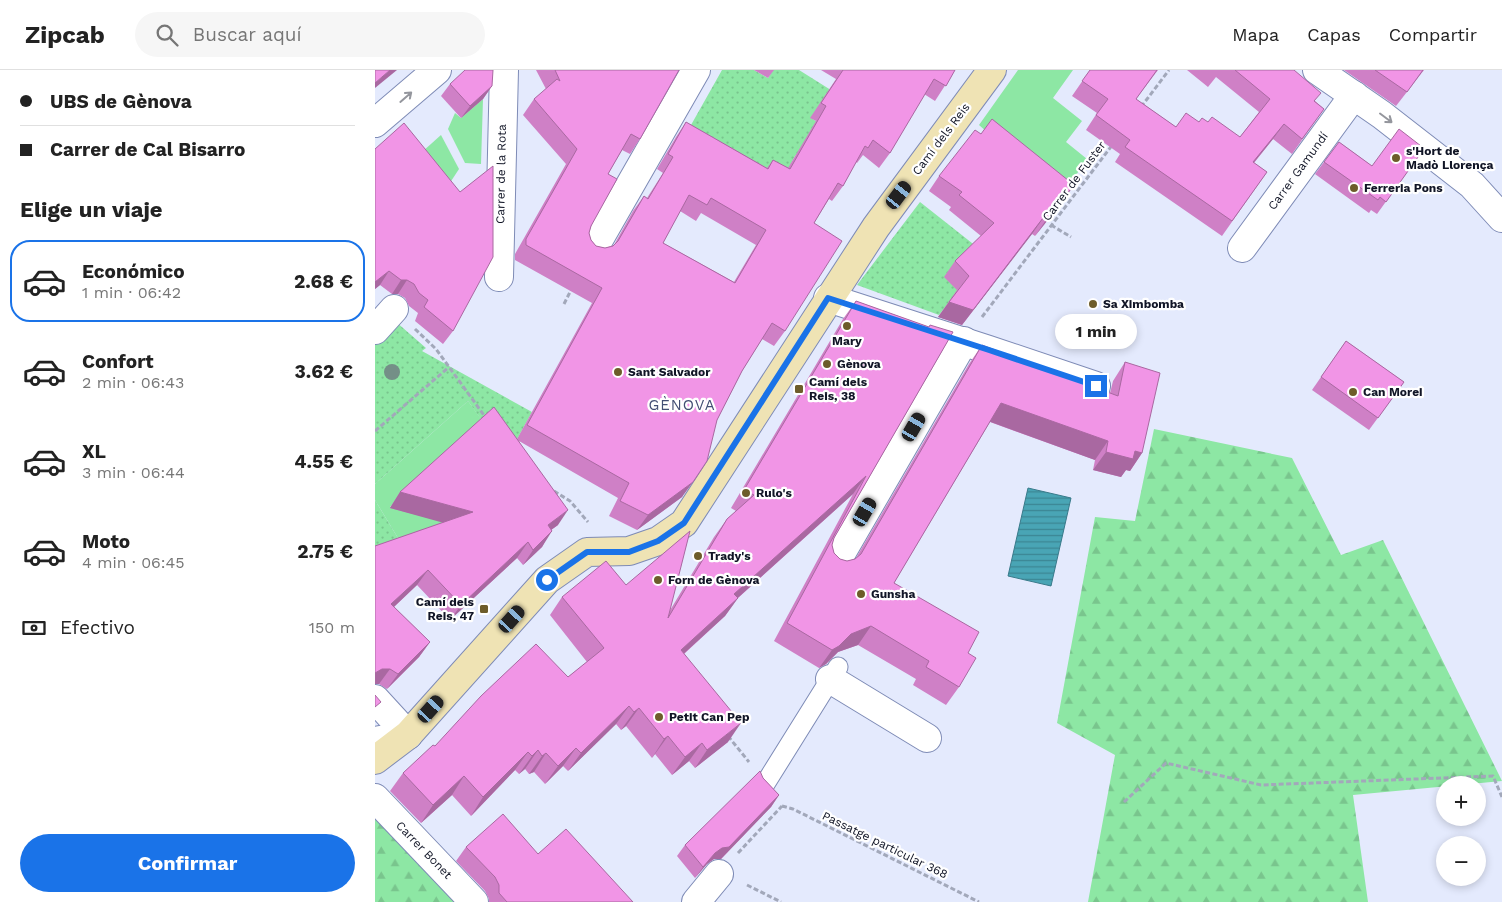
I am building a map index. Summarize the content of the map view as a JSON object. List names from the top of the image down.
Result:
{
  "streets": {
    "street": [
      "Camí dels Reis",
      "Carrer Gamundí",
      "Carrer de la Rota",
      "Carrer Bonet"
    ],
    "path": ["Carrer de Fuster", "Passatge particular 368"]
  },
  "districts": ["GÈNOVA"],
  "places": {
    "other": [
      "s'Hort de Madò Llorença",
      "Ferreria Pons",
      "Sa Ximbomba",
      "Mary",
      "Gènova",
      "Sant Salvador",
      "Can Morei",
      "Rulo's",
      "Trady's",
      "Forn de Gènova",
      "Gunsha",
      "Petit Can Pep"
    ],
    "transit": ["Camí dels Reis, 38", "Camí dels Reis, 47"]
  },
  "page": {
    "header": "Zipcab",
    "search": "Buscar aquí",
    "nav": ["Mapa", "Capas", "Compartir"],
    "banner": ["UBS de Gènova", "Carrer de Cal Bisarro"],
    "heading": "Elige un viaje",
    "list": [
      {
        "name": "Económico",
        "note": "1 min · 06:42",
        "value": "2.68 €"
      },
      {
        "name": "Confort",
        "note": "2 min · 06:43",
        "value": "3.62 €"
      },
      {
        "name": "XL",
        "note": "3 min · 06:44",
        "value": "4.55 €"
      },
      {
        "name": "Moto",
        "note": "4 min · 06:45",
        "value": "2.75 €"
      }
    ],
    "bubble": "1 min",
    "pay": ["Efectivo", "150 m"],
    "map_buttons": ["+", "−"],
    "buttons": "Confirmar"
  }
}
